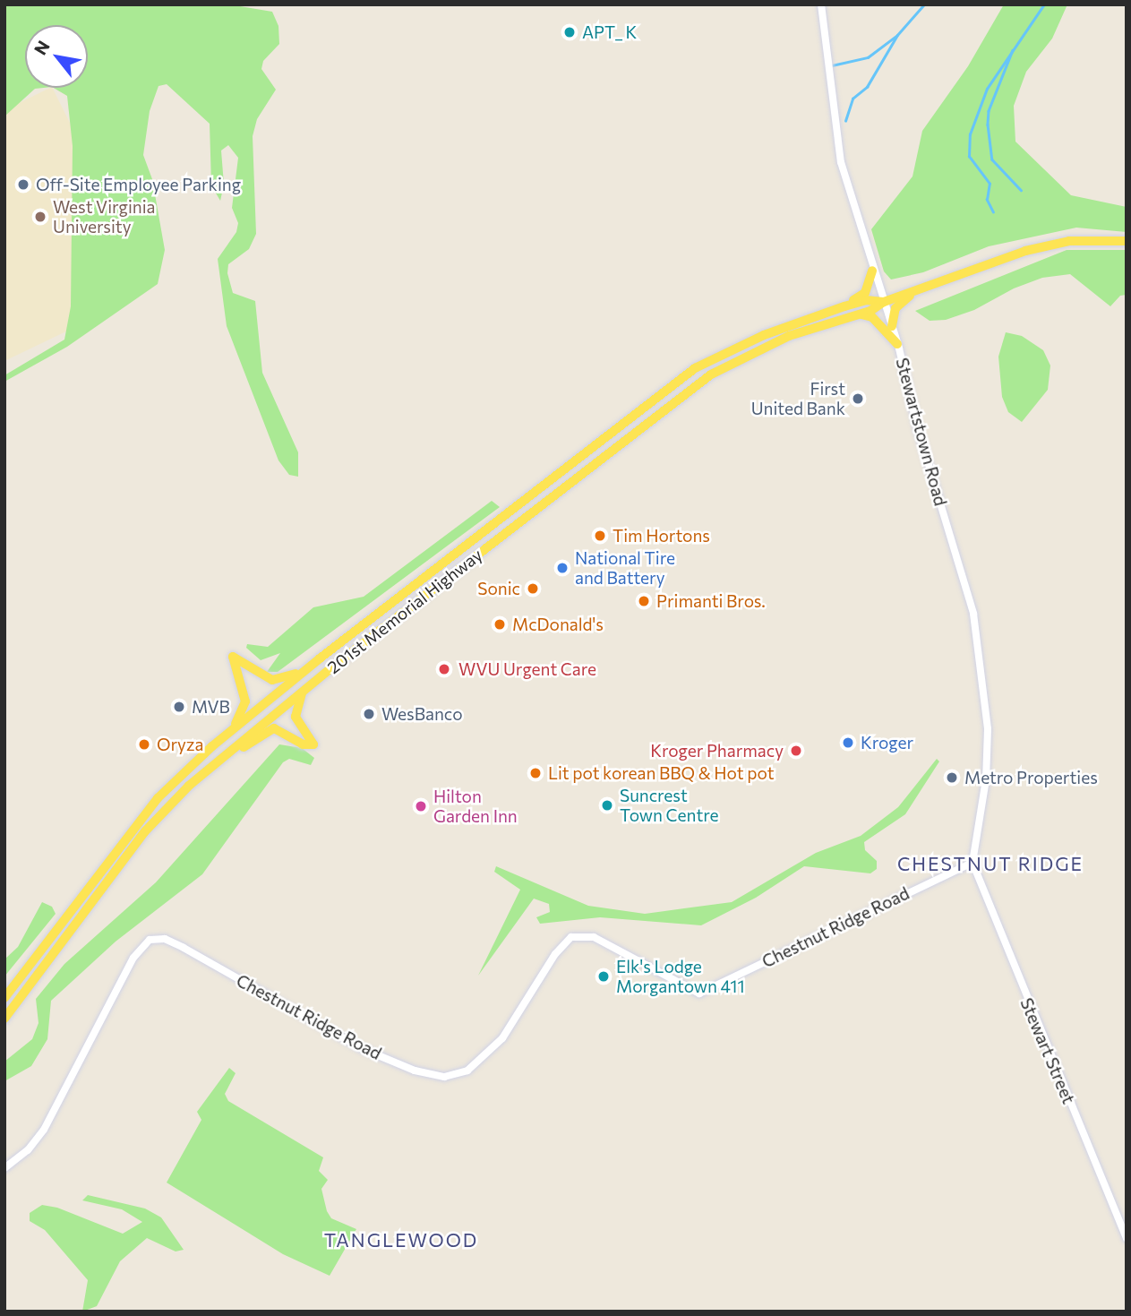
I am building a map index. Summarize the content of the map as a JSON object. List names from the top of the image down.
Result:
{
  "streets": {
    "main road": ["201st Memorial Highway"],
    "street": ["Stewartstown Road", "Chestnut Ridge Road", "Stewart Street"]
  },
  "crossings": [
    ["Stewartstown Road", "201st Memorial Highway"],
    ["Stewartstown Road", "Chestnut Ridge Road"],
    ["Stewartstown Road", "Stewart Street"],
    ["Chestnut Ridge Road", "Stewart Street"]
  ],
  "districts": ["CHESTNUT RIDGE", "TANGLEWOOD"],
  "places": [
    "APT_ K",
    "Off-Site Employee Parking",
    "West Virginia University",
    "First United Bank",
    "Tim Hortons",
    "National Tire and Battery",
    "Sonic",
    "Primanti Bros.",
    "McDonald's",
    "WVU Urgent Care",
    "MVB",
    "WesBanco",
    "Kroger",
    "Oryza",
    "Kroger Pharmacy",
    "Lit pot korean BBQ & Hot pot",
    "Metro Properties",
    "Suncrest Town Centre",
    "Hilton Garden Inn",
    "Elk's Lodge Morgantown 411"
  ],
  "north": "top left"
}
